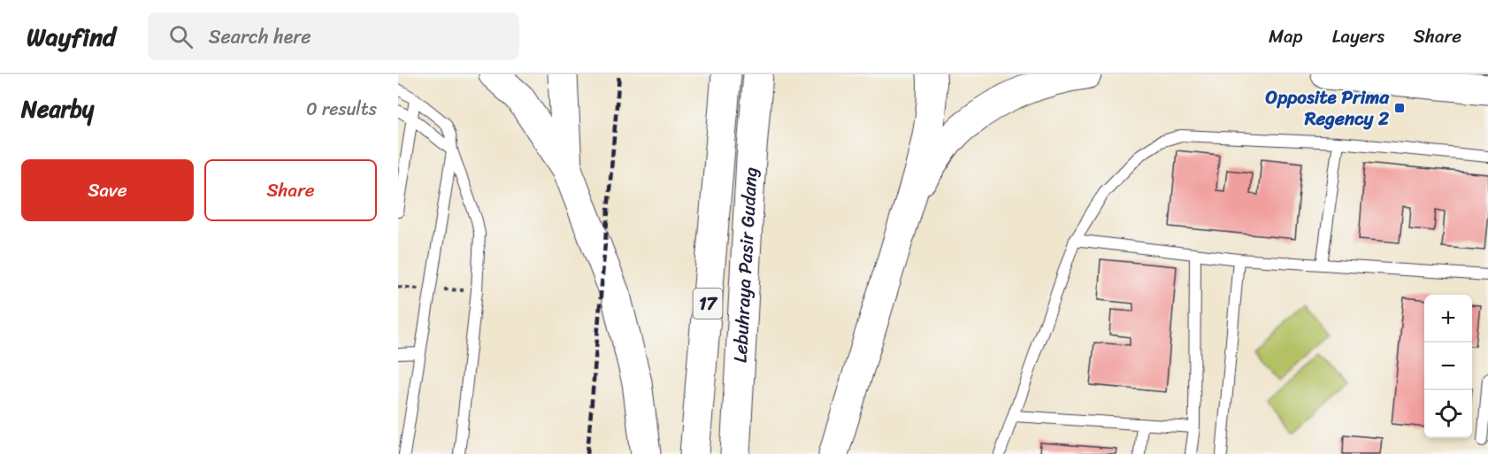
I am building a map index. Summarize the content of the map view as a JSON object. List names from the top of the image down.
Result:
{
  "streets": {
    "main road": ["Lebuhraya Pasir Gudang", "17"]
  },
  "places": {
    "transit": ["Opposite Prima Regency 2"]
  },
  "page": {
    "header": "Wayfind",
    "search": "Search here",
    "nav": ["Map", "Layers", "Share"],
    "heading": ["Nearby", "0 results"],
    "buttons": ["Save", "Share"],
    "map_buttons": ["+", "−"]
  }
}
